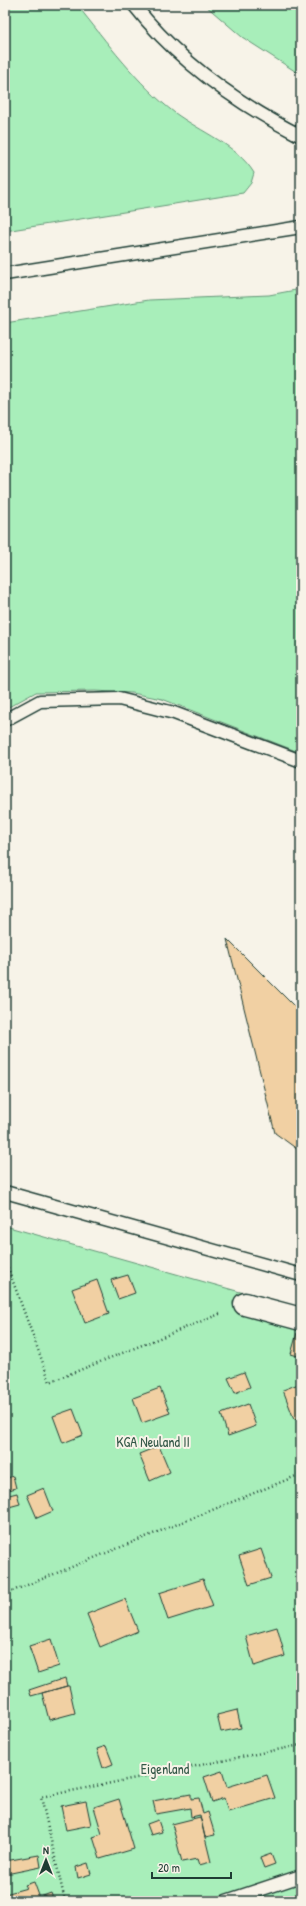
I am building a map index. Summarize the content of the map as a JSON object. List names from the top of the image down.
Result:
{
  "parks": ["KGA Neuland II", "Eigenland"],
  "scale_bar": "20 m",
  "north": "top"
}
